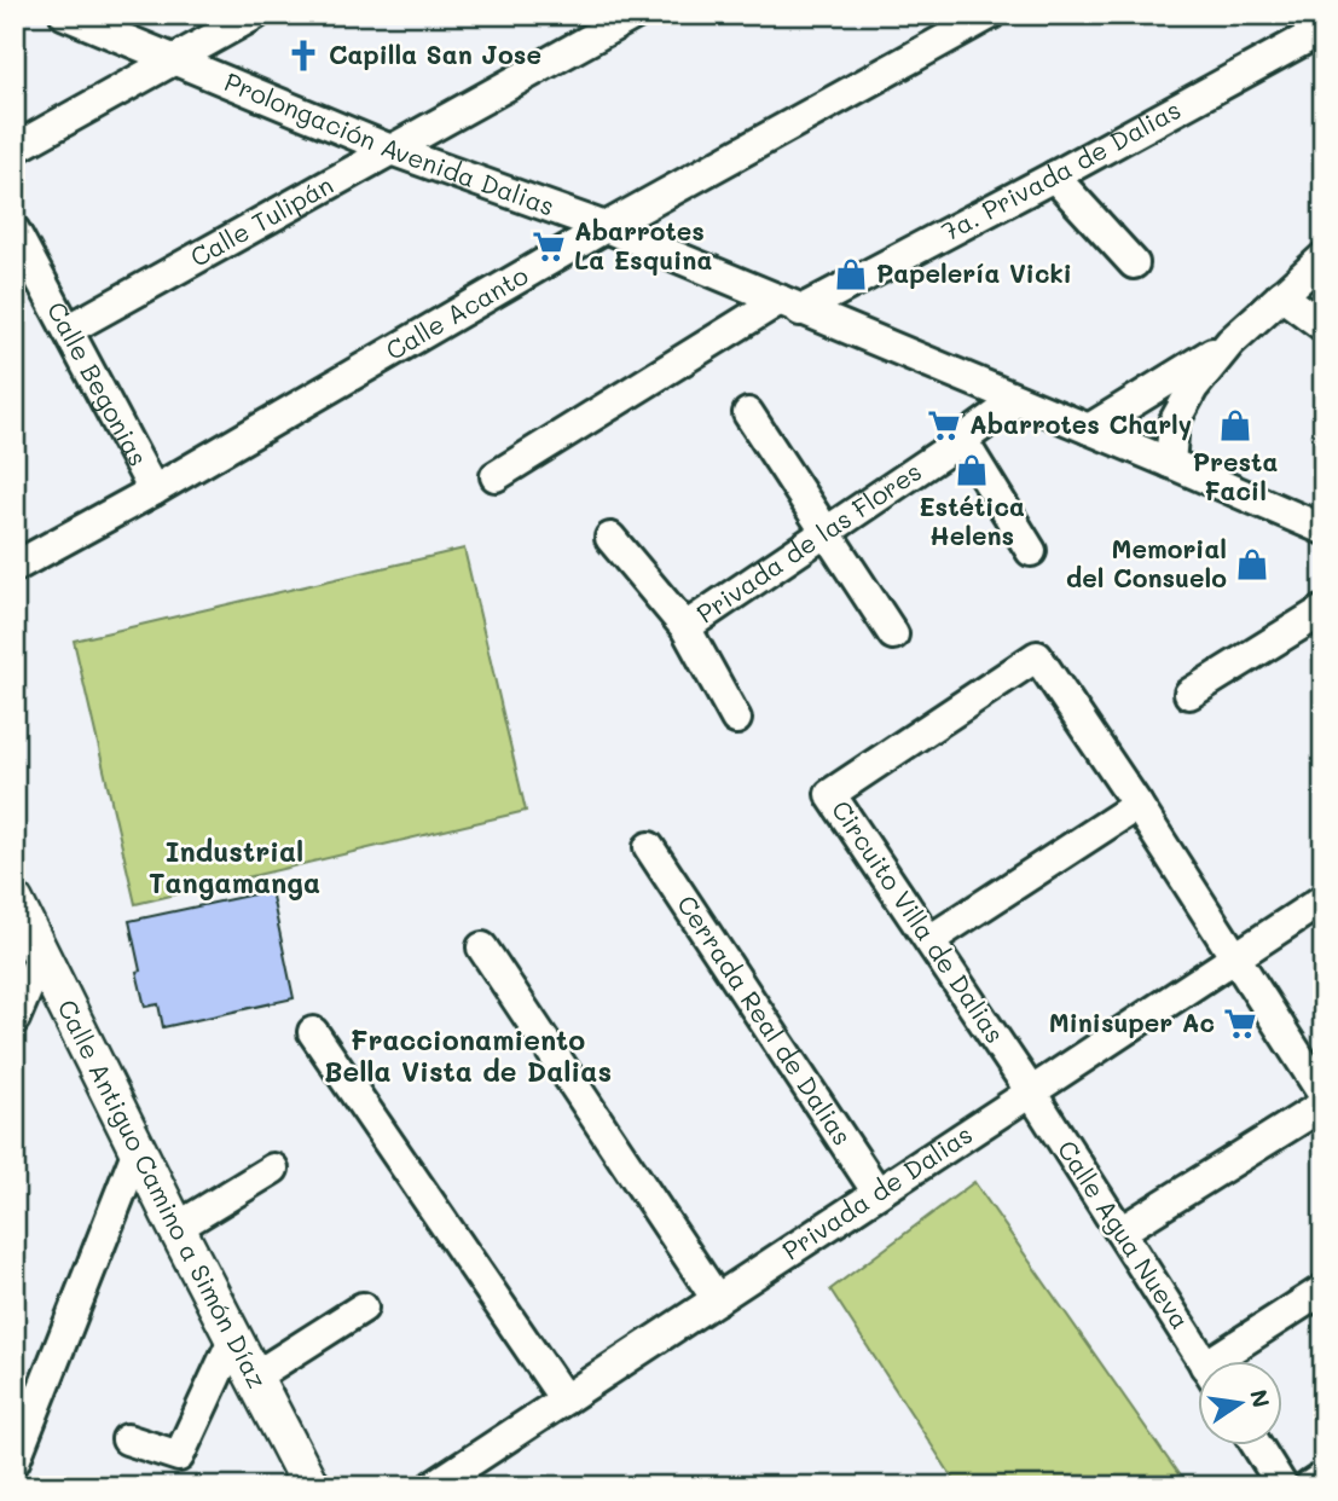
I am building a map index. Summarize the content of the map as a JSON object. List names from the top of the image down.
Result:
{
  "streets": {
    "main road": ["Calle Antiguo Camino a Simón Díaz"],
    "street": [
      "Prolongación Avenida Dalias",
      "7a. Privada de Dalias",
      "Calle Tulipán",
      "Calle Acanto",
      "Calle Begonias",
      "Privada de las Flores",
      "Circuito Villa de Dalias",
      "Cerrada Real de Dalias",
      "Privada de Dalias",
      "Calle Agua Nueva"
    ]
  },
  "crossings": [
    ["Prolongación Avenida Dalias", "7a. Privada de Dalias"],
    ["Prolongación Avenida Dalias", "Calle Tulipán"],
    ["Prolongación Avenida Dalias", "Calle Acanto"],
    ["Prolongación Avenida Dalias", "Privada de las Flores"],
    ["Calle Tulipán", "Calle Begonias"],
    ["Calle Acanto", "Calle Begonias"],
    ["Circuito Villa de Dalias", "Privada de Dalias"],
    ["Circuito Villa de Dalias", "Calle Agua Nueva"],
    ["Cerrada Real de Dalias", "Privada de Dalias"],
    ["Privada de Dalias", "Calle Agua Nueva"]
  ],
  "districts": ["Industrial Tangamanga", "Fraccionamiento Bella Vista de Dalias"],
  "places": {
    "church": ["Capilla San Jose"],
    "supermarket": ["Abarrotes La Esquina", "Abarrotes Charly", "Minisuper Ac"],
    "shop": [
      "Papelería Vicki",
      "Presta Facil",
      "Estética Helens",
      "Memorial del Consuelo"
    ]
  },
  "north": "right"
}
